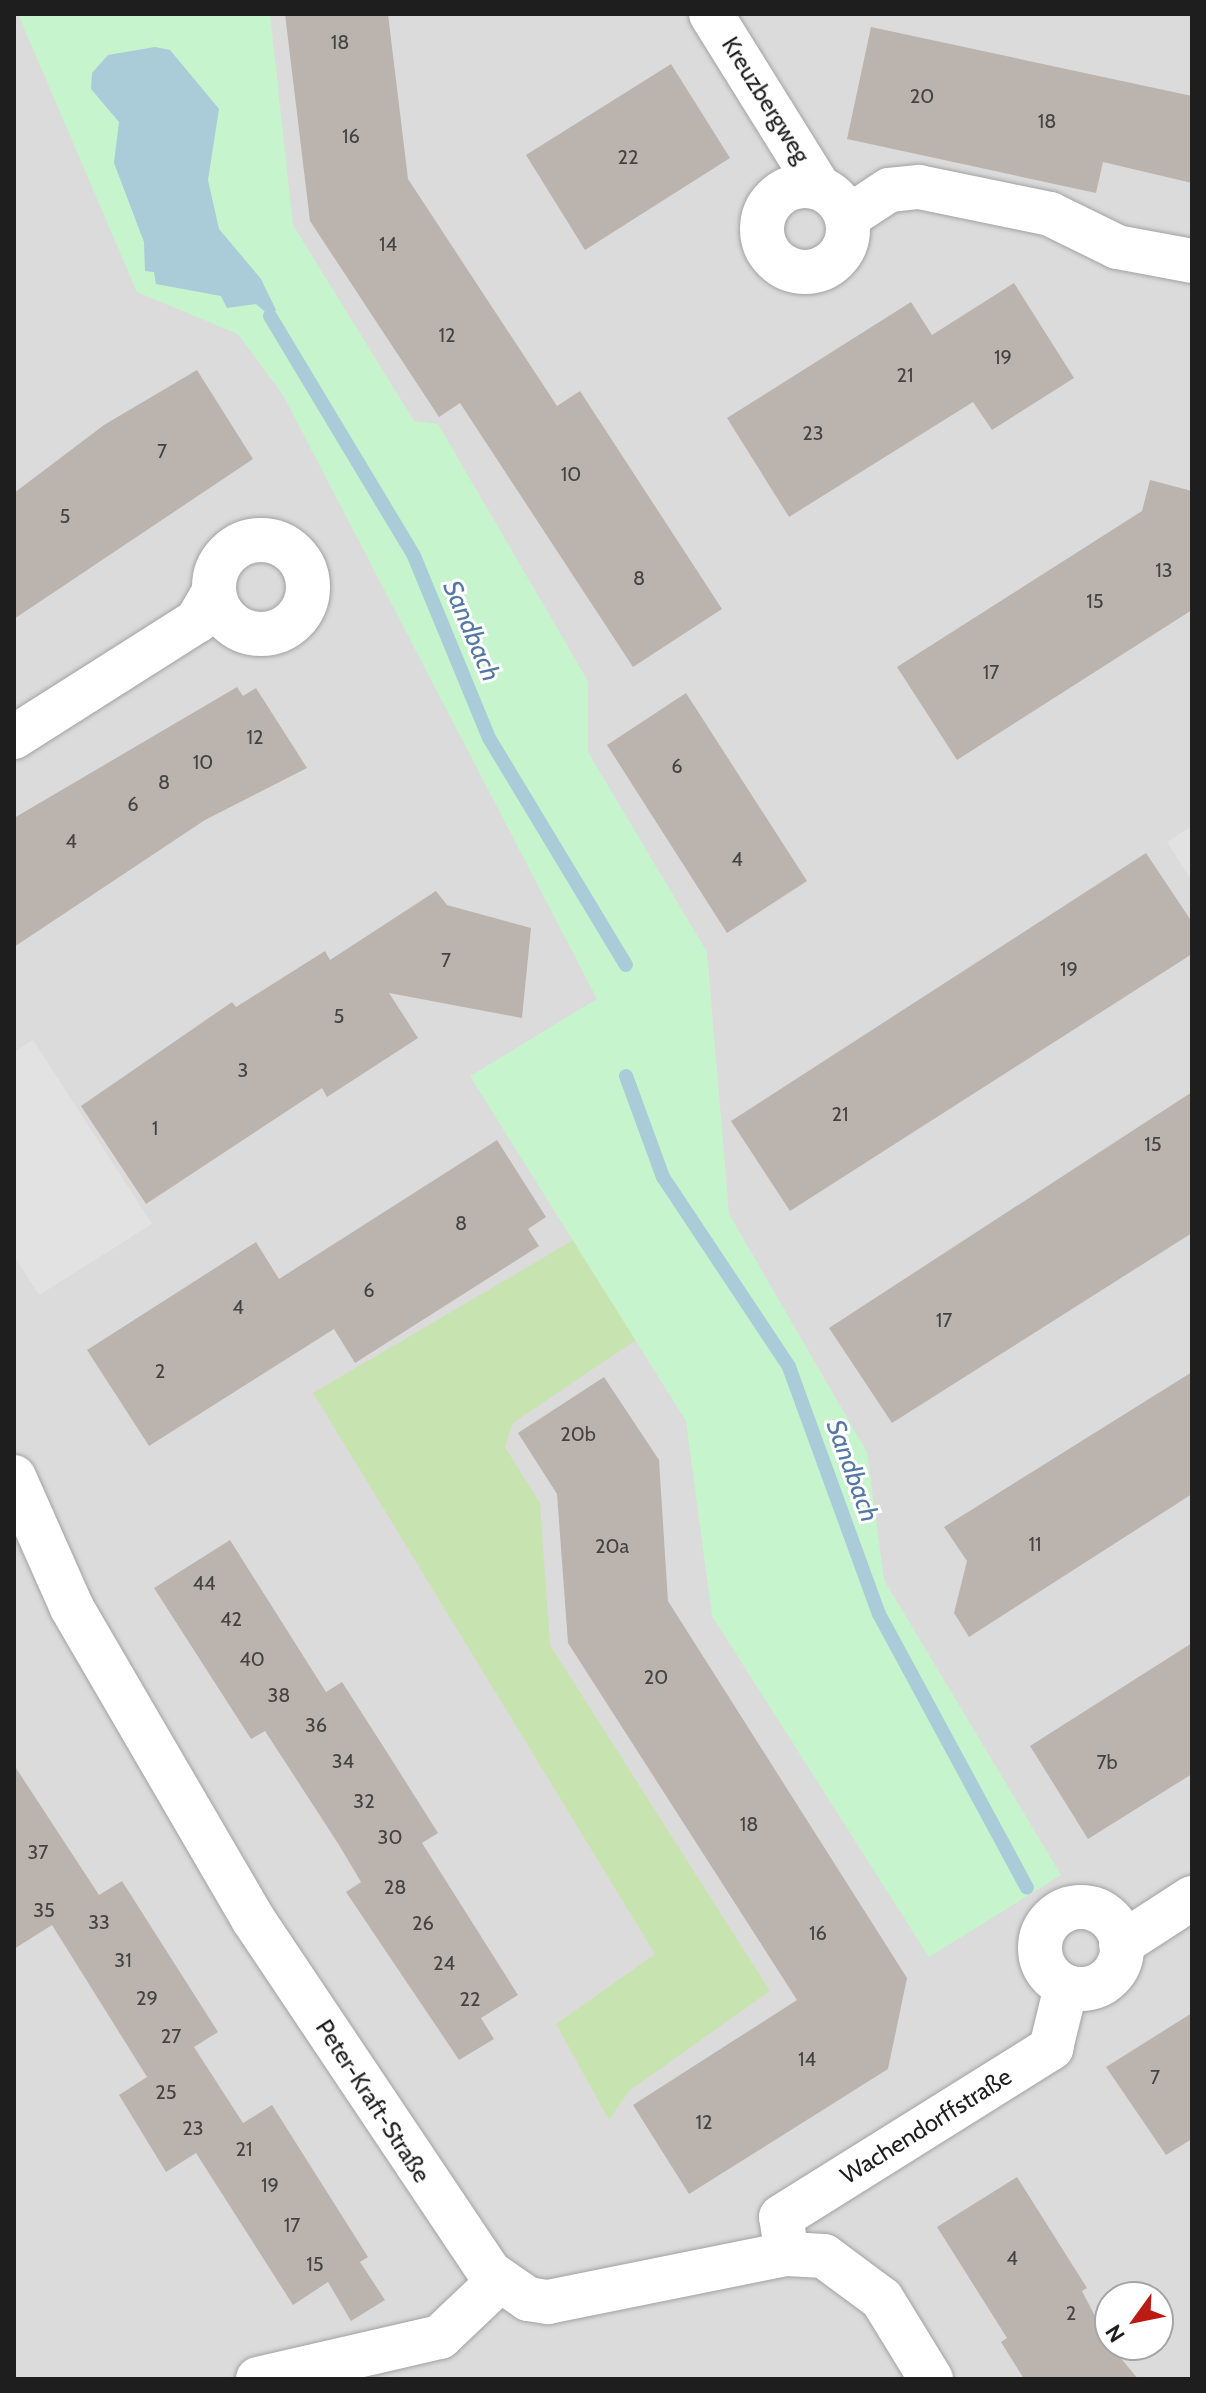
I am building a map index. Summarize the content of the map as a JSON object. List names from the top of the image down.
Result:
{
  "streets": {
    "street": ["Kreuzbergweg", "Peter-Kraft-Straße", "Wachendorffstraße"]
  },
  "crossings": [
    ["Peter-Kraft-Straße", "Wachendorffstraße"]
  ],
  "water": ["Sandbach"],
  "house_numbers": [
    "18",
    "20",
    "18",
    "16",
    "22",
    "14",
    "12",
    "19",
    "21",
    "23",
    "7",
    "10",
    "5",
    "13",
    "8",
    "15",
    "17",
    "12",
    "10",
    "6",
    "8",
    "6",
    "4",
    "4",
    "7",
    "19",
    "5",
    "3",
    "21",
    "1",
    "15",
    "8",
    "6",
    "4",
    "17",
    "2",
    "20b",
    "11",
    "20a",
    "44",
    "42",
    "40",
    "20",
    "38",
    "36",
    "34",
    "7b",
    "32",
    "18",
    "30",
    "37",
    "28",
    "35",
    "33",
    "26",
    "16",
    "31",
    "24",
    "29",
    "22",
    "27",
    "14",
    "7",
    "25",
    "12",
    "23",
    "21",
    "19",
    "17",
    "4",
    "15",
    "2"
  ],
  "north": "bottom left"
}
